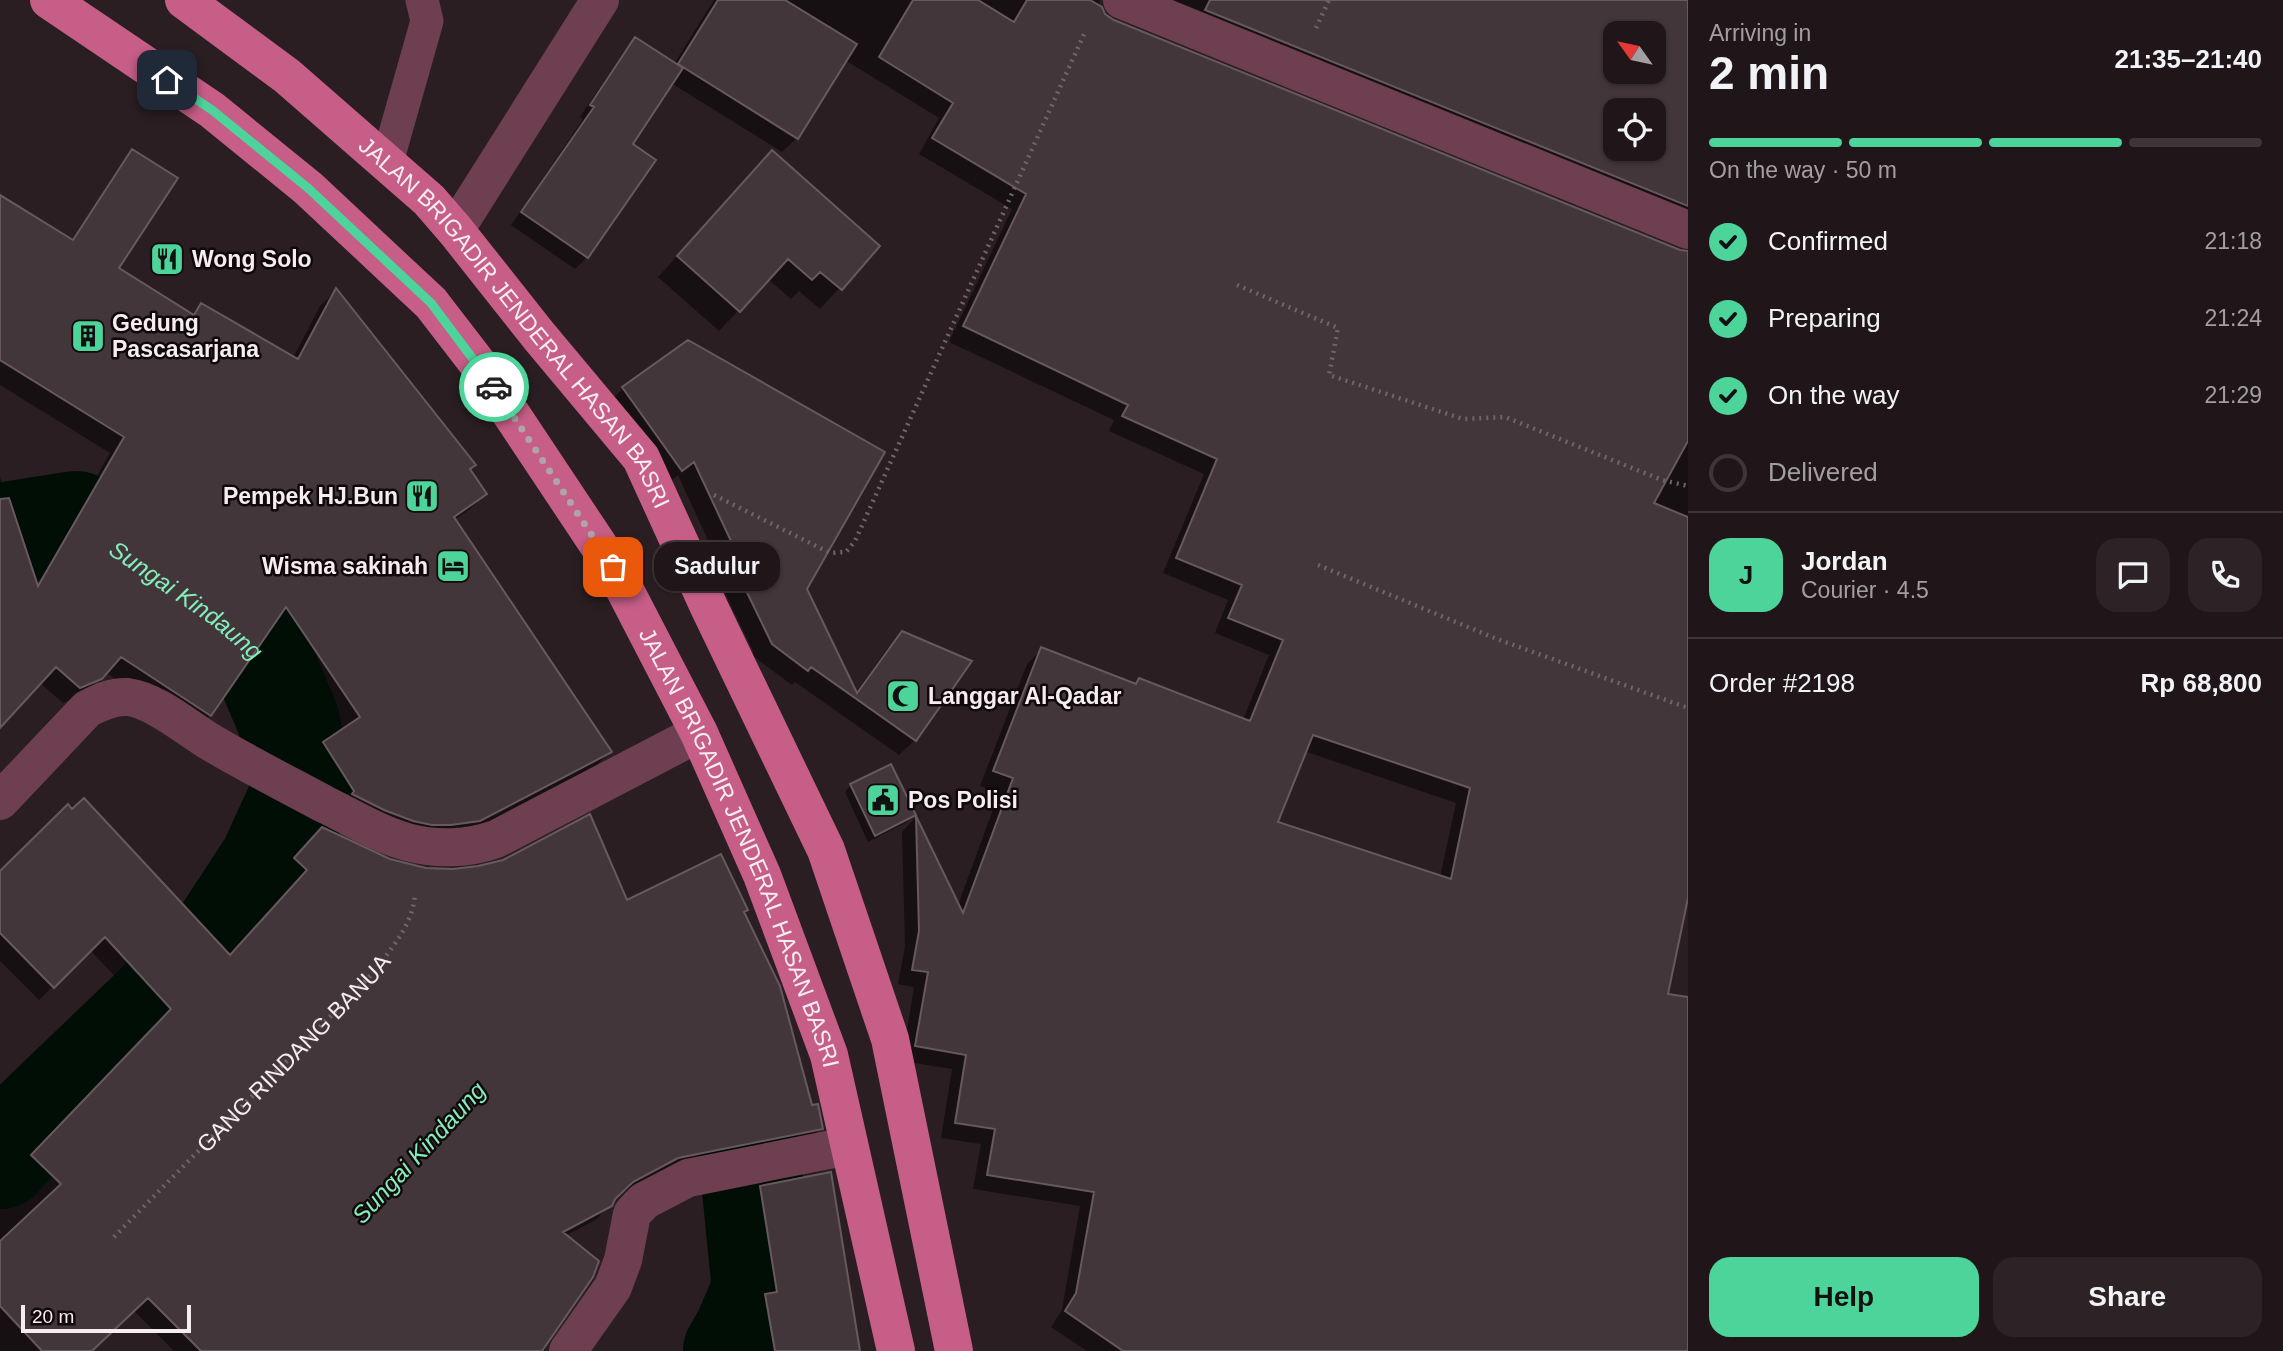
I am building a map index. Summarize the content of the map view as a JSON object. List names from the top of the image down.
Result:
{
  "streets": {
    "highway": ["JALAN BRIGADIR JENDERAL HASAN BASRI"],
    "path": ["GANG RINDANG BANUA"]
  },
  "water": ["Sungai Kindaung"],
  "places": {
    "restaurant": ["Wong Solo", "Pempek HJ.Bun"],
    "building": ["Gedung Pascasarjana"],
    "hotel": ["Wisma sakinah"],
    "other": ["Sadulur"],
    "mosque": ["Langgar Al-Qadar"],
    "public building": ["Pos Polisi"]
  },
  "scale_bar": "20 m",
  "north": "top left",
  "page": {
    "heading": ["2 min", "Arriving in", "21:35–21:40"],
    "panel": [
      "Jordan",
      "Courier · 4.5",
      "Order #2198",
      "Rp 68,800"
    ],
    "bar": "On the way · 50 m",
    "list": [
      ["Confirmed", "21:18"],
      ["Preparing", "21:24"],
      ["On the way", "21:29"],
      "Delivered"
    ],
    "round": "J",
    "bubble": "Sadulur",
    "buttons": ["Help", "Share"],
    "scale": "20 m"
  }
}
